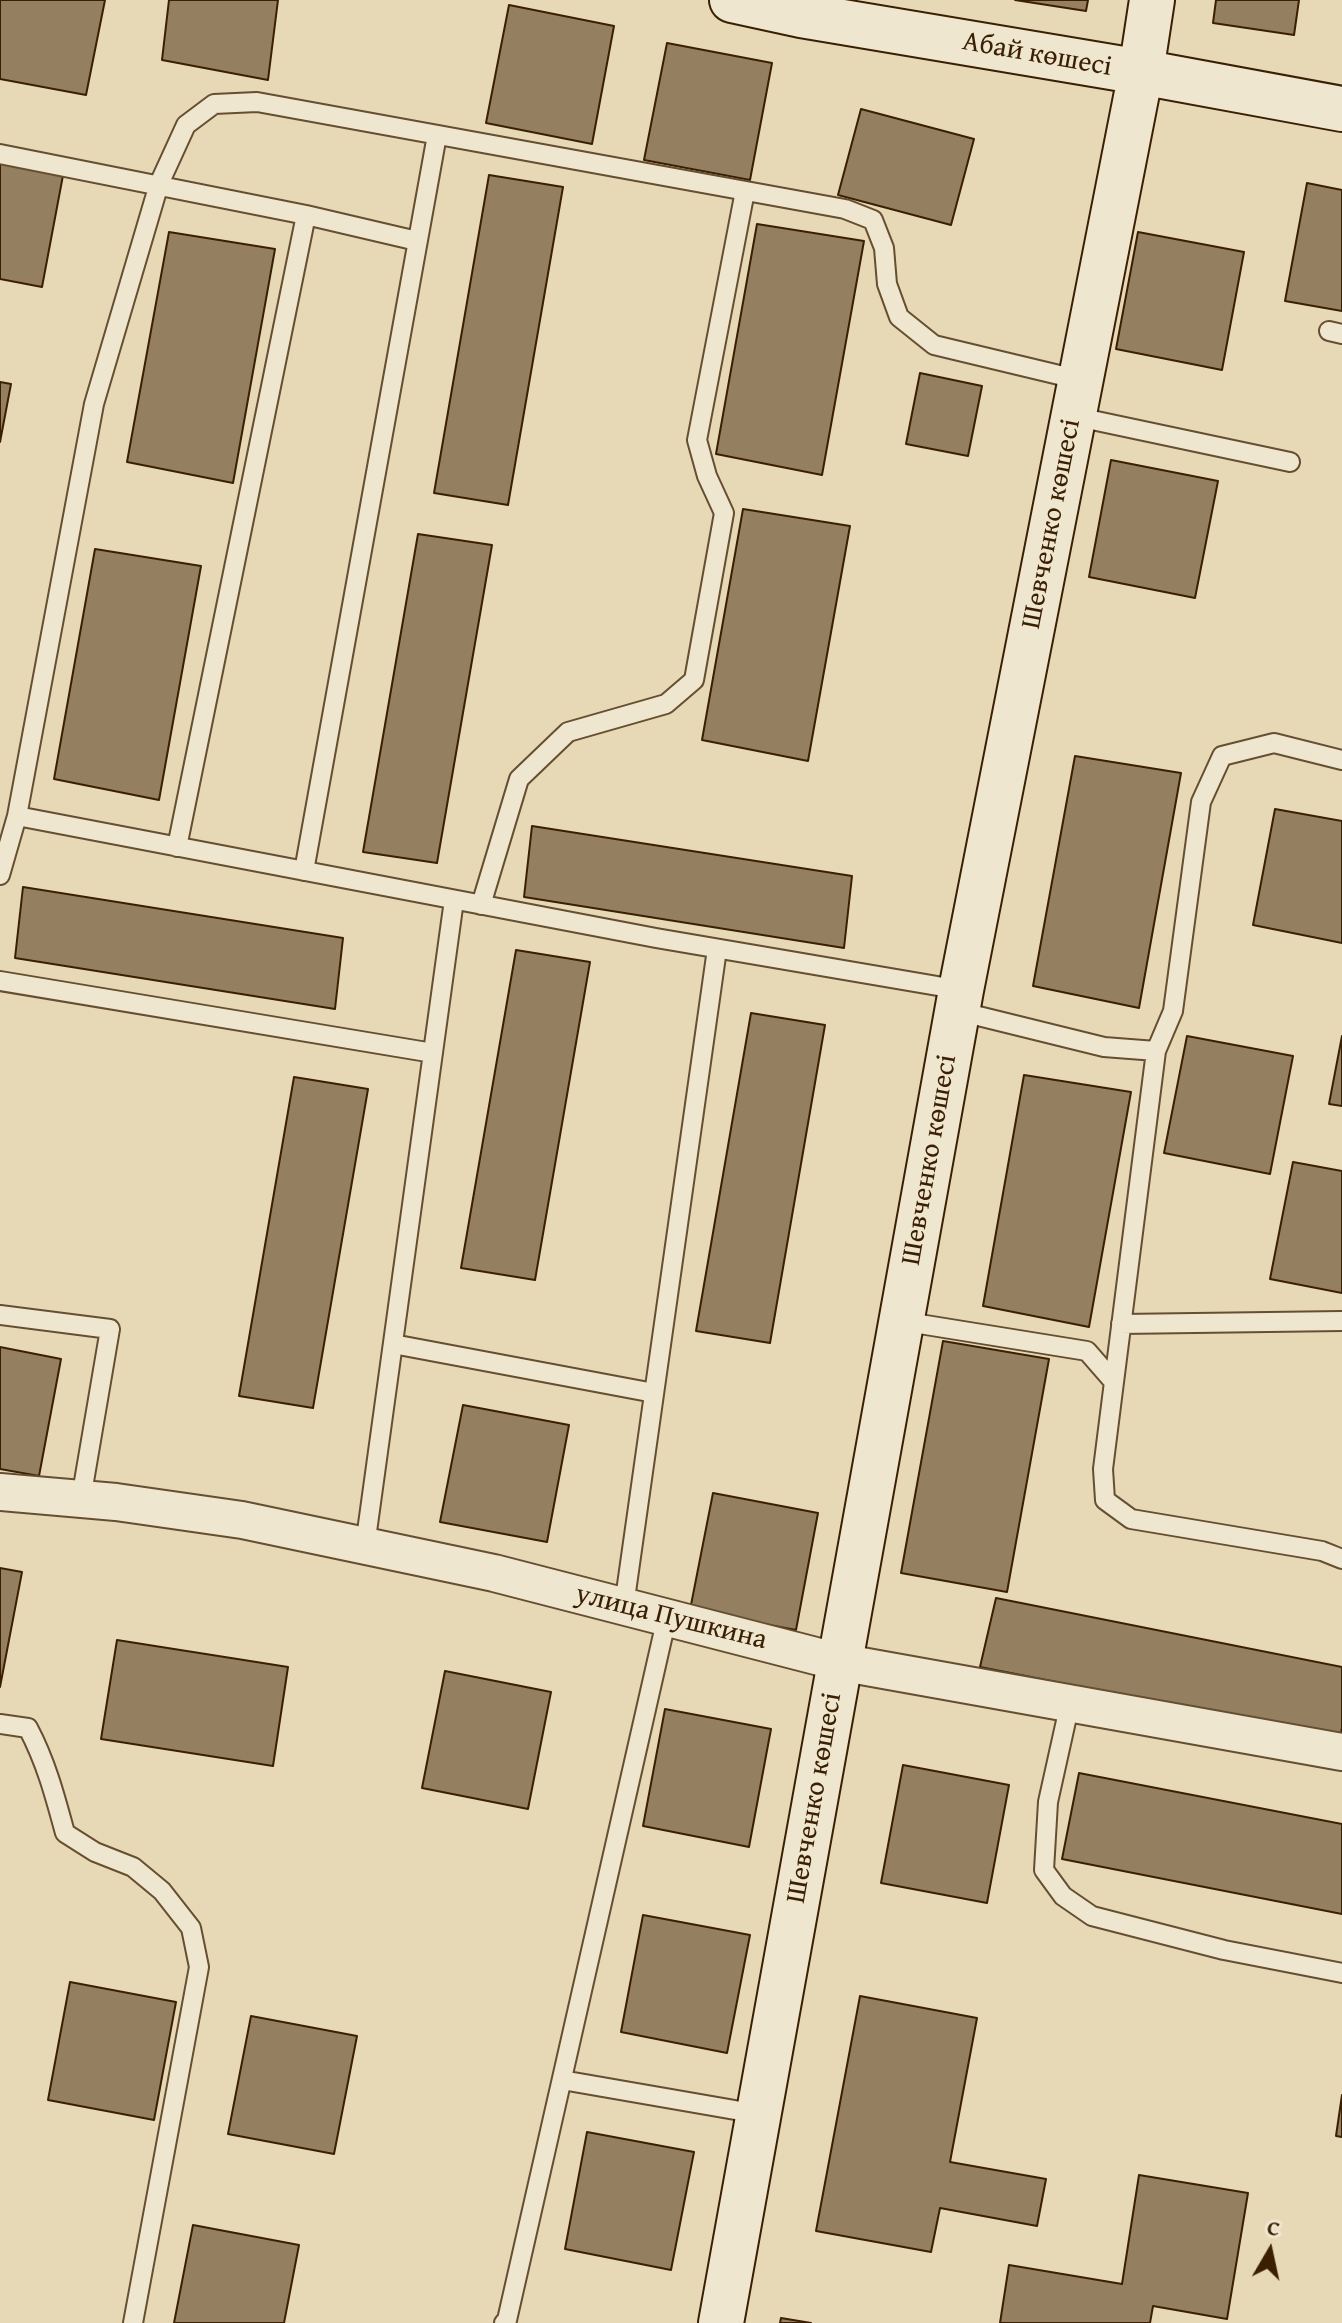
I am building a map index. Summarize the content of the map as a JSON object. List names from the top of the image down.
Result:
{
  "streets": {
    "street": ["Абай көшесі", "Шевченко көшесі", "улица Пушкина"]
  },
  "crossings": [
    ["Абай көшесі", "Шевченко көшесі"],
    ["Шевченко көшесі", "улица Пушкина"]
  ],
  "north": "top"
}
